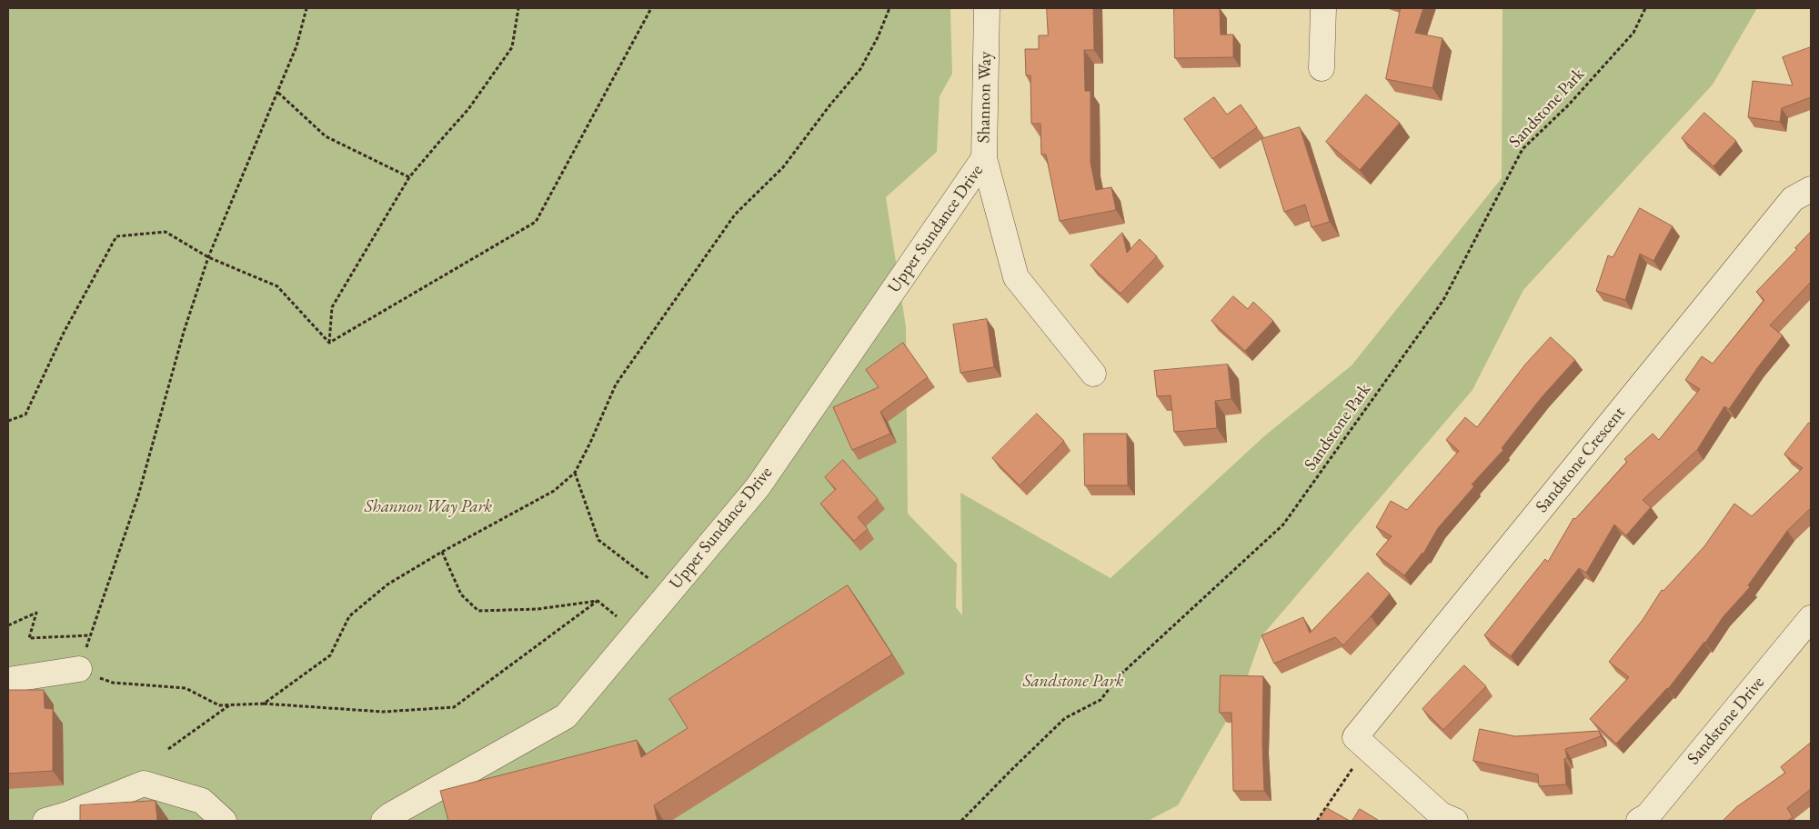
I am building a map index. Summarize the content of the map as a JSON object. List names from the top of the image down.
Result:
{
  "streets": {
    "street": [
      "Shannon Way",
      "Upper Sundance Drive",
      "Sandstone Crescent",
      "Sandstone Drive"
    ],
    "path": ["Sandstone Park"]
  },
  "crossings": [
    ["Shannon Way", "Upper Sundance Drive"]
  ],
  "parks": ["Shannon Way Park", "Sandstone Park"]
}
